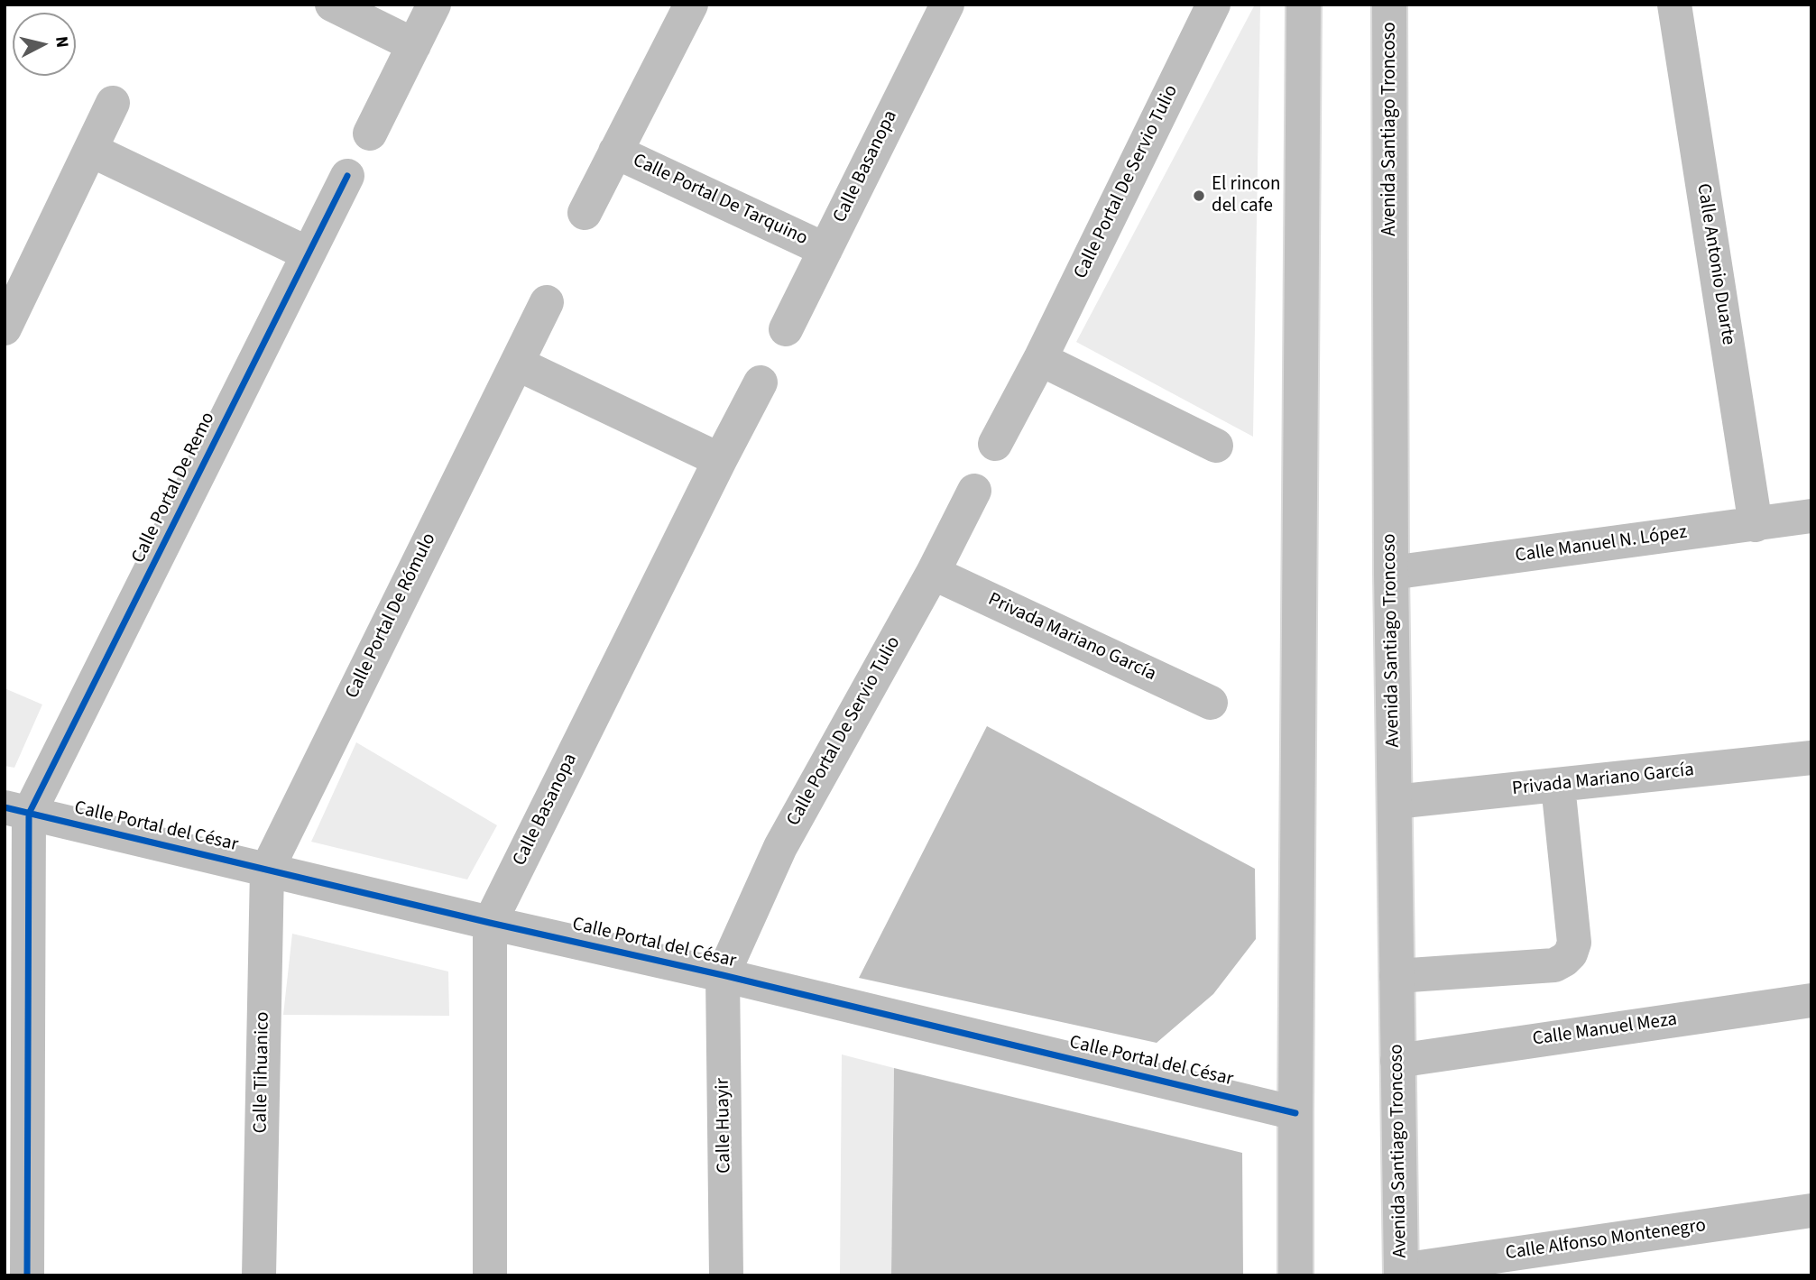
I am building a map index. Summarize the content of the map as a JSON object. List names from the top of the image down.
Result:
{
  "streets": {
    "street": [
      "Avenida Santiago Troncoso",
      "Calle Basanopa",
      "Calle Portal De Servio Tulio",
      "Calle Portal De Tarquino",
      "Calle Antonio Duarte",
      "Calle Portal De Remo",
      "Calle Manuel N. López",
      "Calle Portal De Rómulo",
      "Privada Mariano García",
      "Calle Portal del César",
      "Calle Manuel Meza",
      "Calle Tihuanico",
      "Calle Huayir",
      "Calle Alfonso Montenegro"
    ]
  },
  "crossings": [
    ["Avenida Santiago Troncoso", "Calle Manuel N. López"],
    ["Avenida Santiago Troncoso", "Privada Mariano García"],
    ["Avenida Santiago Troncoso", "Calle Manuel Meza"],
    ["Avenida Santiago Troncoso", "Calle Alfonso Montenegro"],
    ["Calle Basanopa", "Calle Portal De Tarquino"],
    ["Calle Basanopa", "Calle Portal del César"],
    ["Calle Portal De Servio Tulio", "Privada Mariano García"],
    ["Calle Portal De Servio Tulio", "Calle Portal del César"],
    ["Calle Portal De Servio Tulio", "Calle Huayir"],
    ["Calle Antonio Duarte", "Calle Manuel N. López"],
    ["Calle Portal De Remo", "Calle Portal del César"],
    ["Calle Portal De Rómulo", "Calle Portal del César"],
    ["Calle Portal De Rómulo", "Calle Tihuanico"],
    ["Calle Portal del César", "Calle Tihuanico"],
    ["Calle Portal del César", "Calle Huayir"]
  ],
  "places": ["El rincon del cafe"],
  "north": "right"
}
